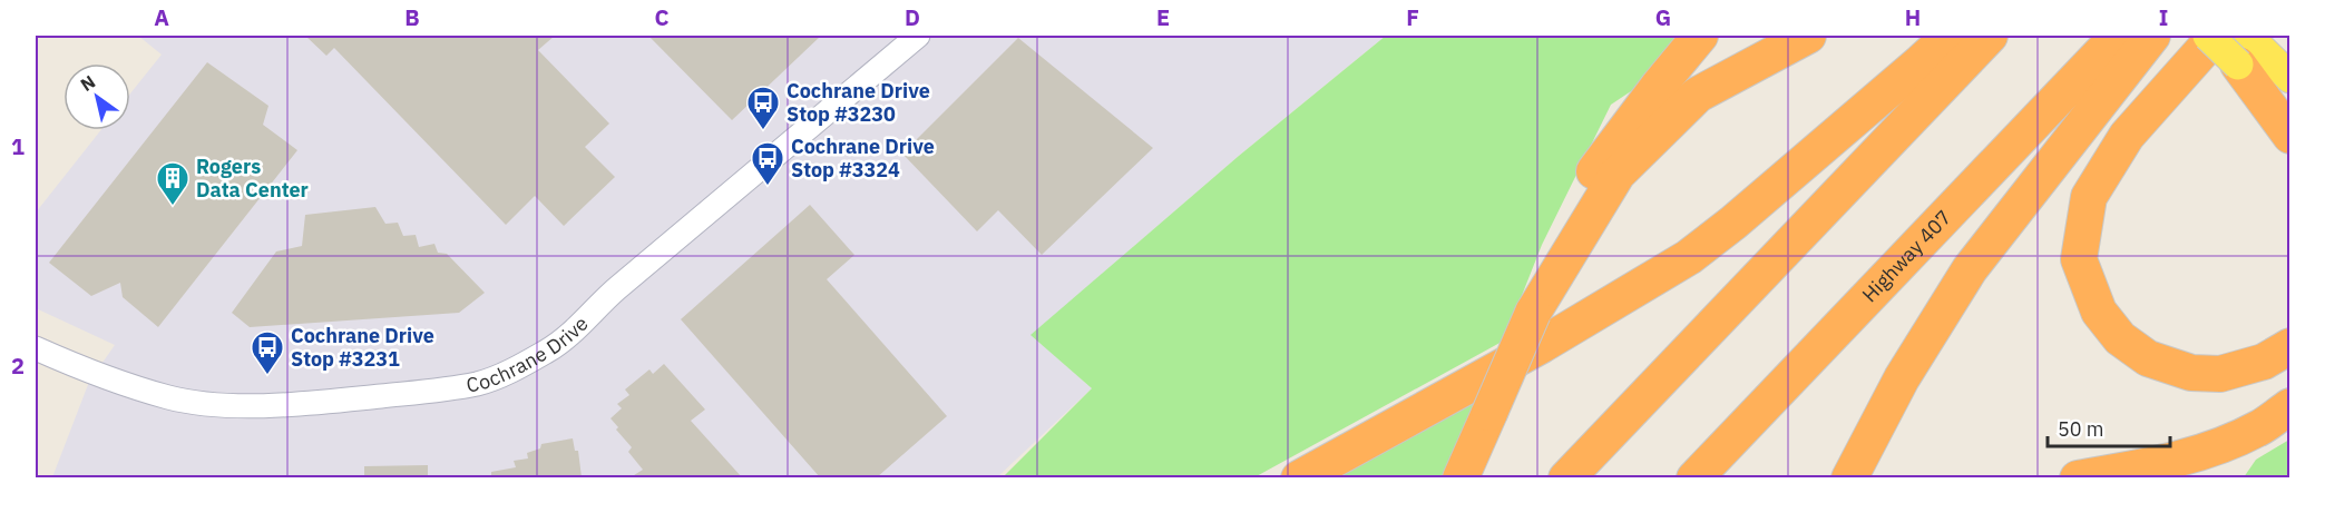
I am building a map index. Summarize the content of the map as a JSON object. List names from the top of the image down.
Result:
{
  "streets": {
    "highway": ["Highway 407"],
    "street": ["Cochrane Drive"]
  },
  "places": {
    "bus stop": ["Cochrane Drive Stop #3230", "Cochrane Drive Stop #3324", "Cochrane Drive Stop #3231"],
    "building": ["Rogers Data Center"]
  },
  "scale_bar": "50 m",
  "north": "top left",
  "grid": {
    "columns": [
      "A",
      "B",
      "C",
      "D",
      "E",
      "F",
      "G",
      "H",
      "I"
    ],
    "rows": ["1", "2"]
  }
}
